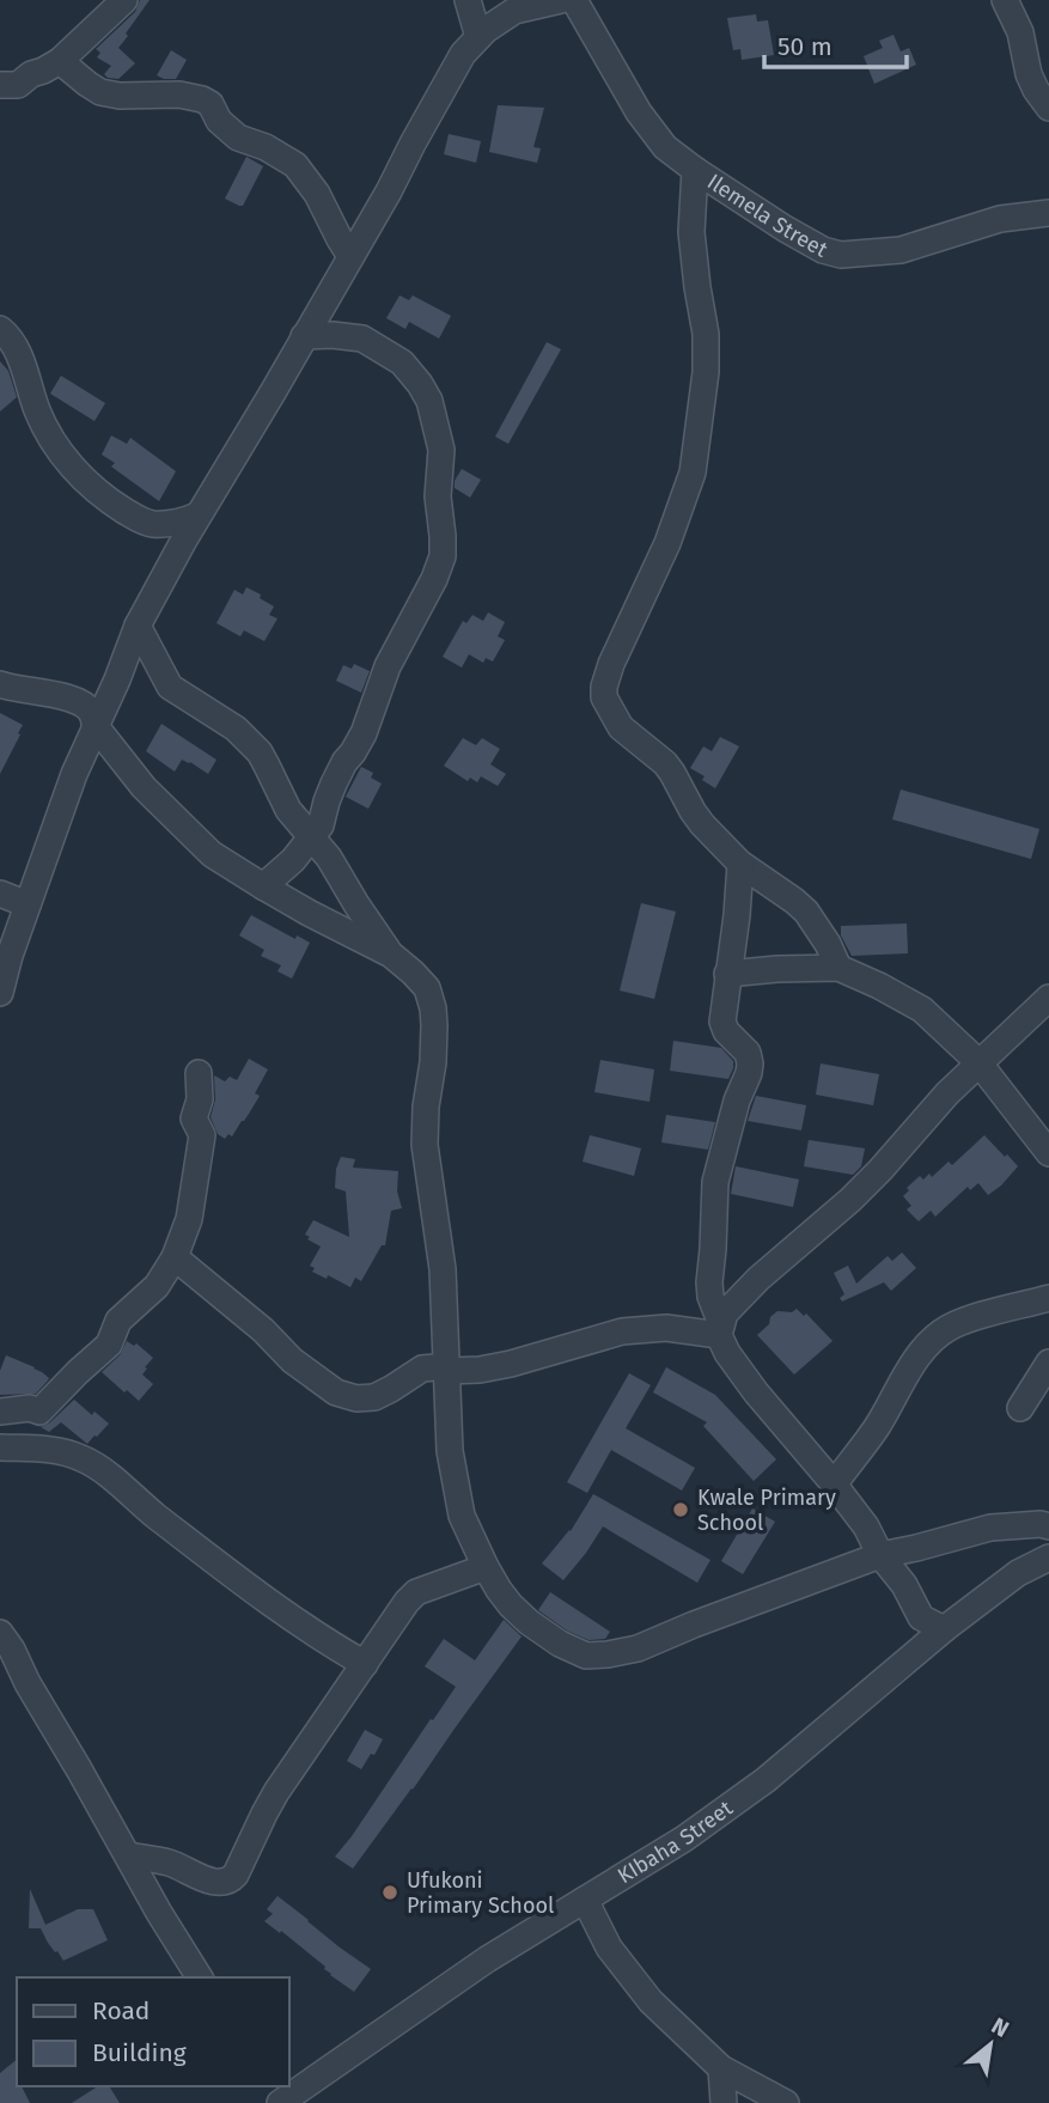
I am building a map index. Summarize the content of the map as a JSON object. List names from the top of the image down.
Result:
{
  "streets": {
    "street": ["Ilemela Street", "KIbaha Street"]
  },
  "places": ["Kwale Primary School", "Ufukoni Primary School"],
  "legend": ["Road", "Building"],
  "scale_bar": "50 m",
  "north": "top right"
}
